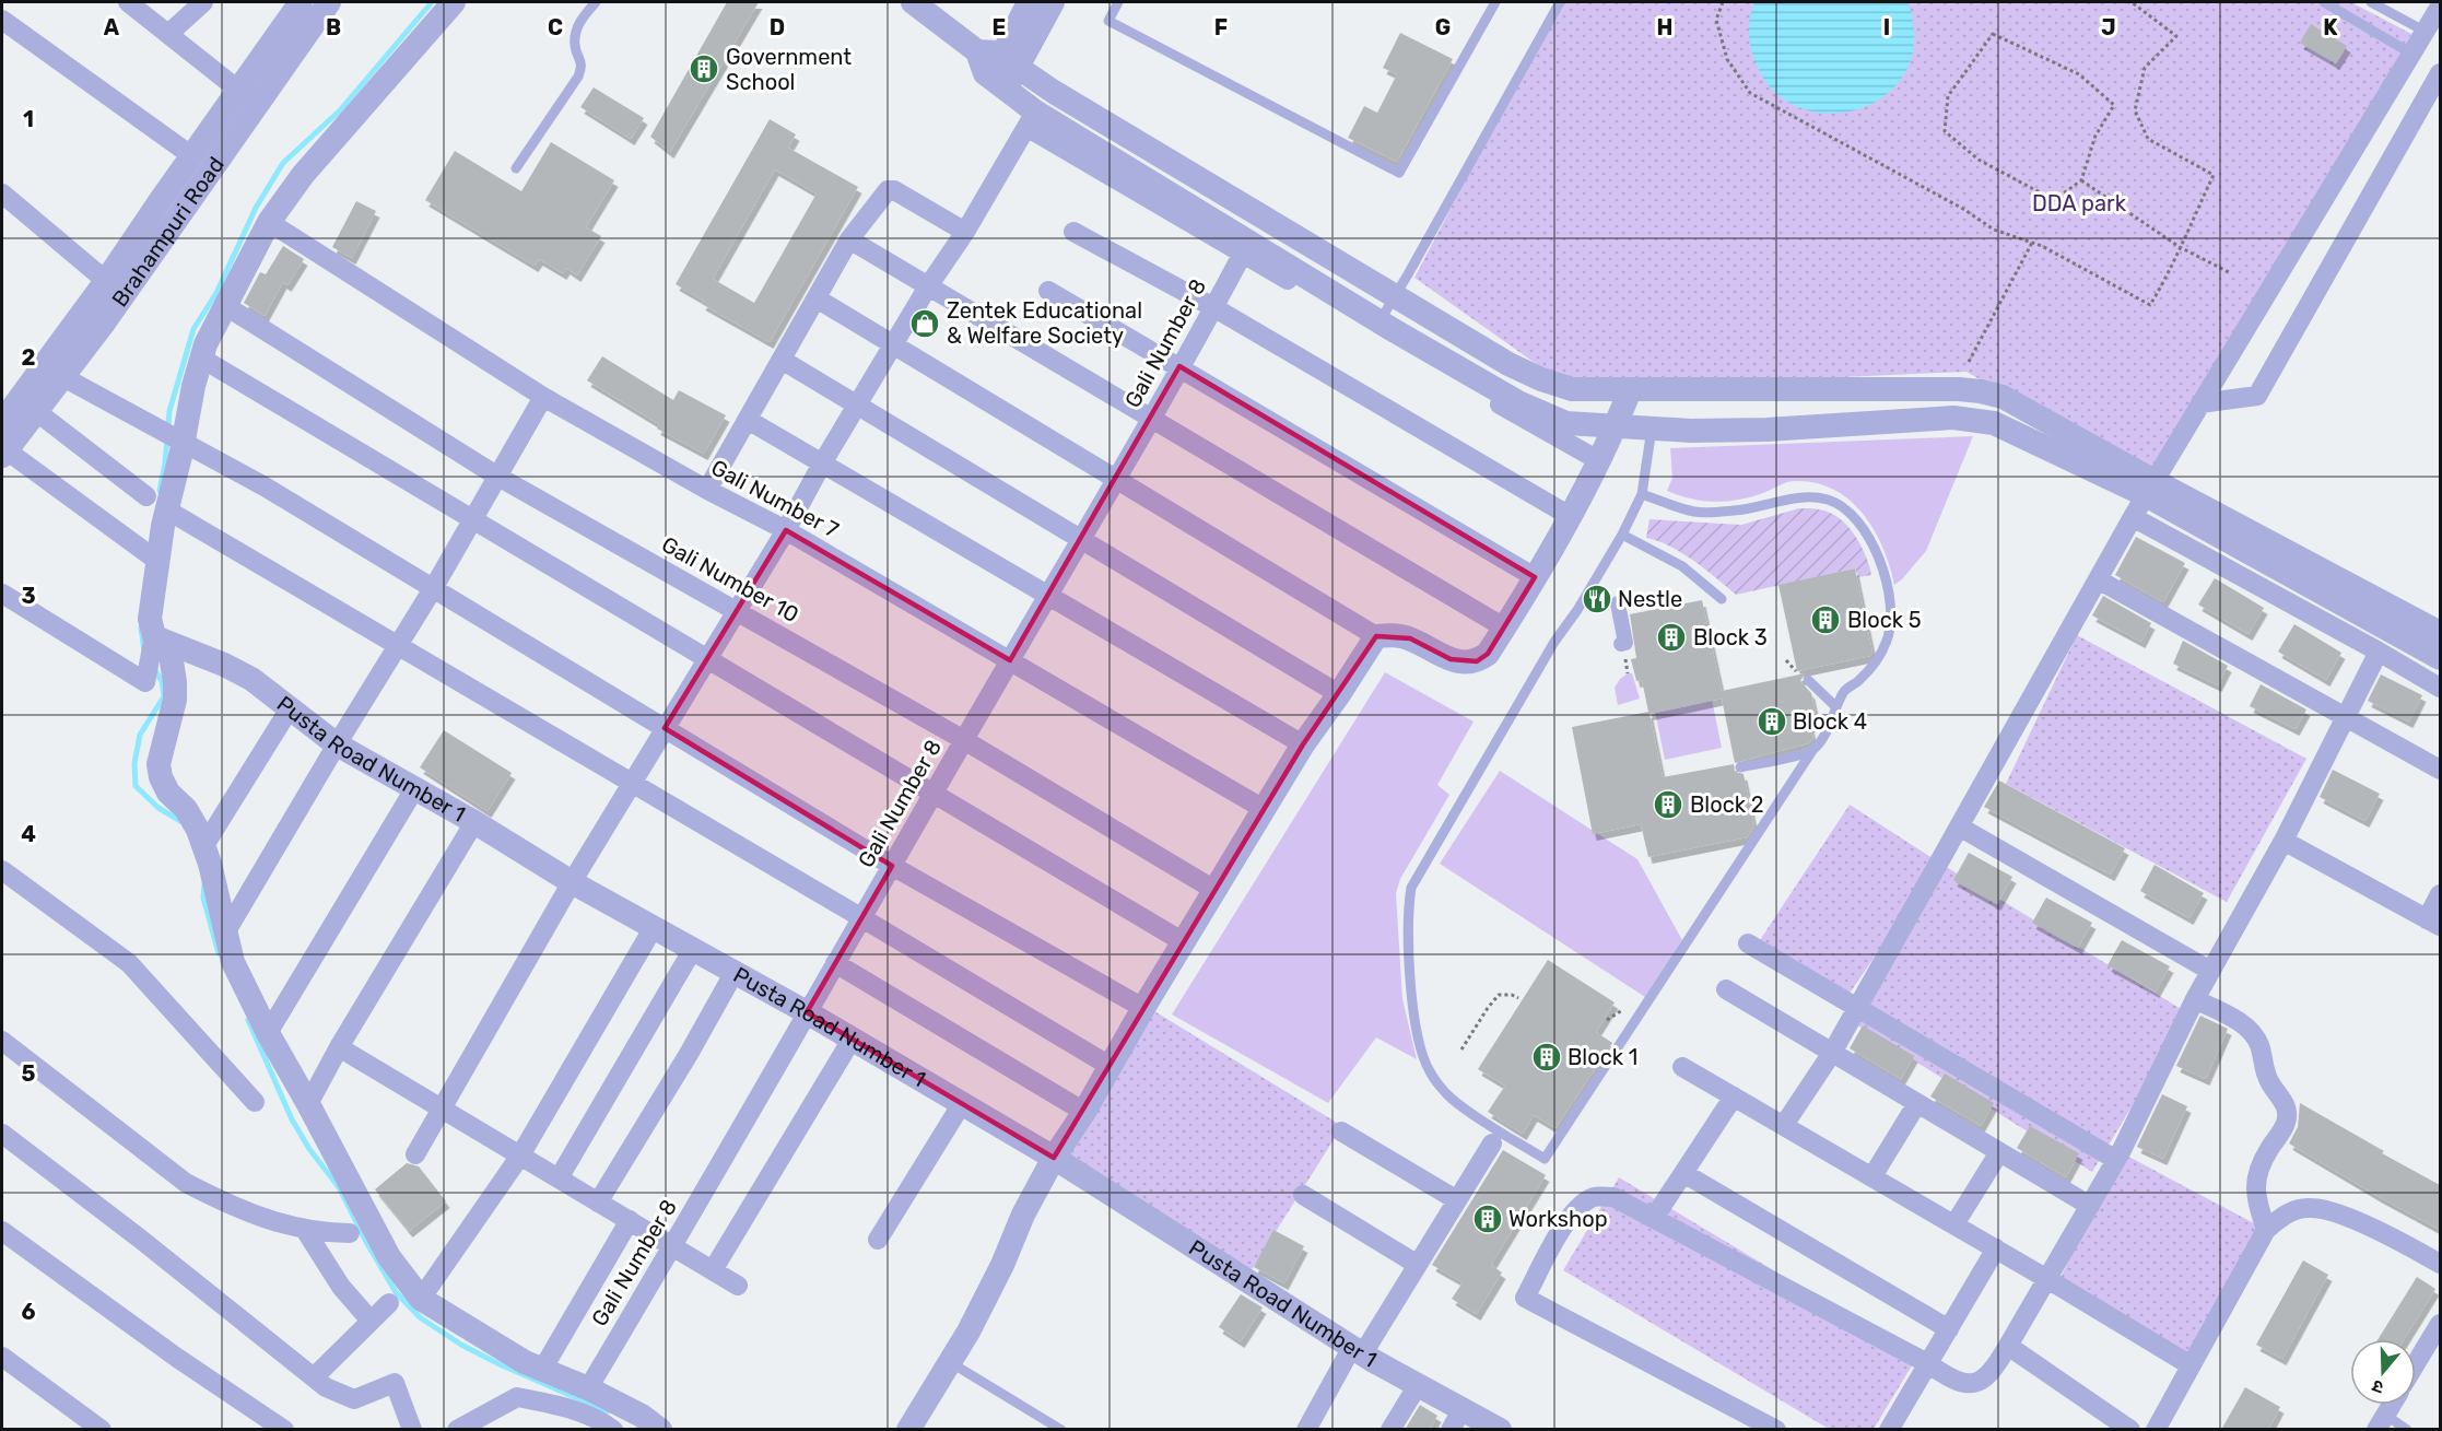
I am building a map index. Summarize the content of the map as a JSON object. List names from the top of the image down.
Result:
{
  "streets": {
    "street": [
      "Brahampuri Road",
      "Gali Number 8",
      "Gali Number 7",
      "Gali Number 10",
      "Pusta Road Number 1"
    ]
  },
  "crossings": [
    ["Gali Number 8", "Gali Number 7"],
    ["Gali Number 8", "Gali Number 10"],
    ["Gali Number 8", "Pusta Road Number 1"]
  ],
  "parks": ["DDA park"],
  "places": {
    "building": [
      "Government School",
      "Block 5",
      "Block 3",
      "Block 4",
      "Block 2",
      "Block 1",
      "Workshop"
    ],
    "shop": ["Zentek Educational & Welfare Society"],
    "restaurant": ["Nestle"]
  },
  "north": "bottom",
  "grid": {
    "columns": [
      "A",
      "B",
      "C",
      "D",
      "E",
      "F",
      "G",
      "H",
      "I",
      "J",
      "K"
    ],
    "rows": [
      "1",
      "2",
      "3",
      "4",
      "5",
      "6"
    ]
  }
}
